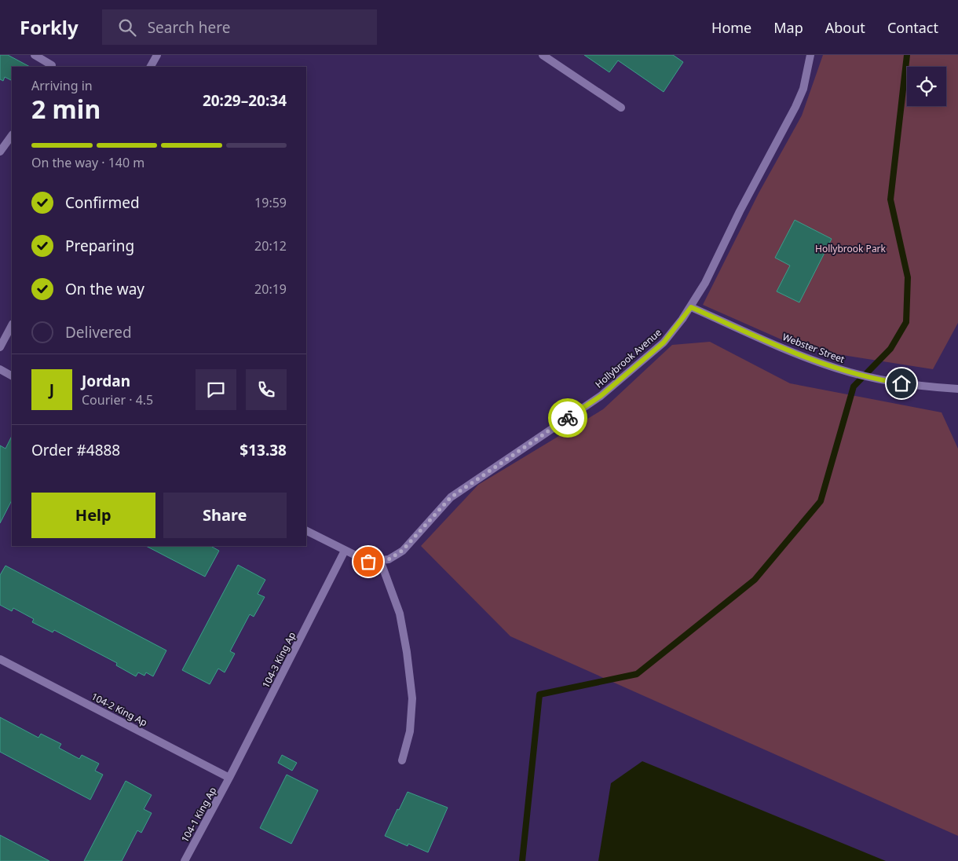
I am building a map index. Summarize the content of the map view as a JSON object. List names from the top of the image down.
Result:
{
  "streets": {
    "street": [
      "Webster Street",
      "Hollybrook Avenue",
      "104-3 King Ap",
      "104-2 King Ap",
      "104-1 King Ap"
    ]
  },
  "crossings": [
    ["Webster Street", "Hollybrook Avenue"],
    ["Hollybrook Avenue", "104-3 King Ap"],
    ["104-3 King Ap", "104-2 King Ap"],
    ["104-3 King Ap", "104-1 King Ap"],
    ["104-2 King Ap", "104-1 King Ap"]
  ],
  "parks": ["Hollybrook Park"],
  "page": {
    "header": "Forkly",
    "search": "Search here",
    "nav": [
      "Home",
      "Map",
      "About",
      "Contact"
    ],
    "heading": ["2 min", "Arriving in", "20:29–20:34"],
    "panel": [
      "Jordan",
      "Courier · 4.5",
      "Order #4888",
      "$13.38"
    ],
    "bar": "On the way · 140 m",
    "list": [
      ["Confirmed", "19:59"],
      ["Preparing", "20:12"],
      ["On the way", "20:19"],
      "Delivered"
    ],
    "round": "J",
    "buttons": ["Help", "Share"]
  }
}
